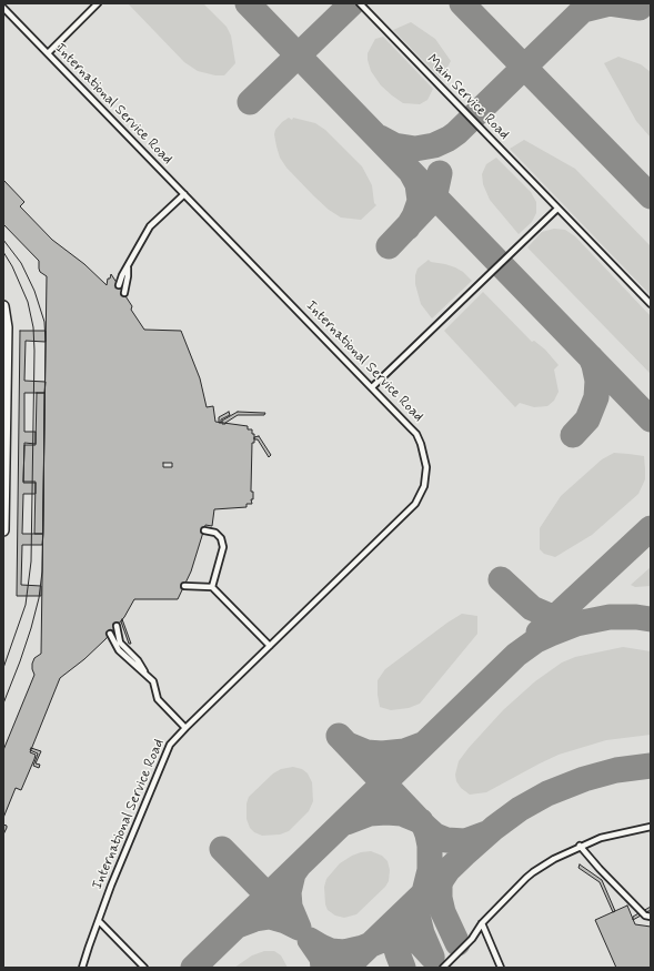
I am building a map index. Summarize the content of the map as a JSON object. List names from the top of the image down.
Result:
{
  "streets": {
    "lane": ["Main Service Road", "International Service Road"]
  }
}
